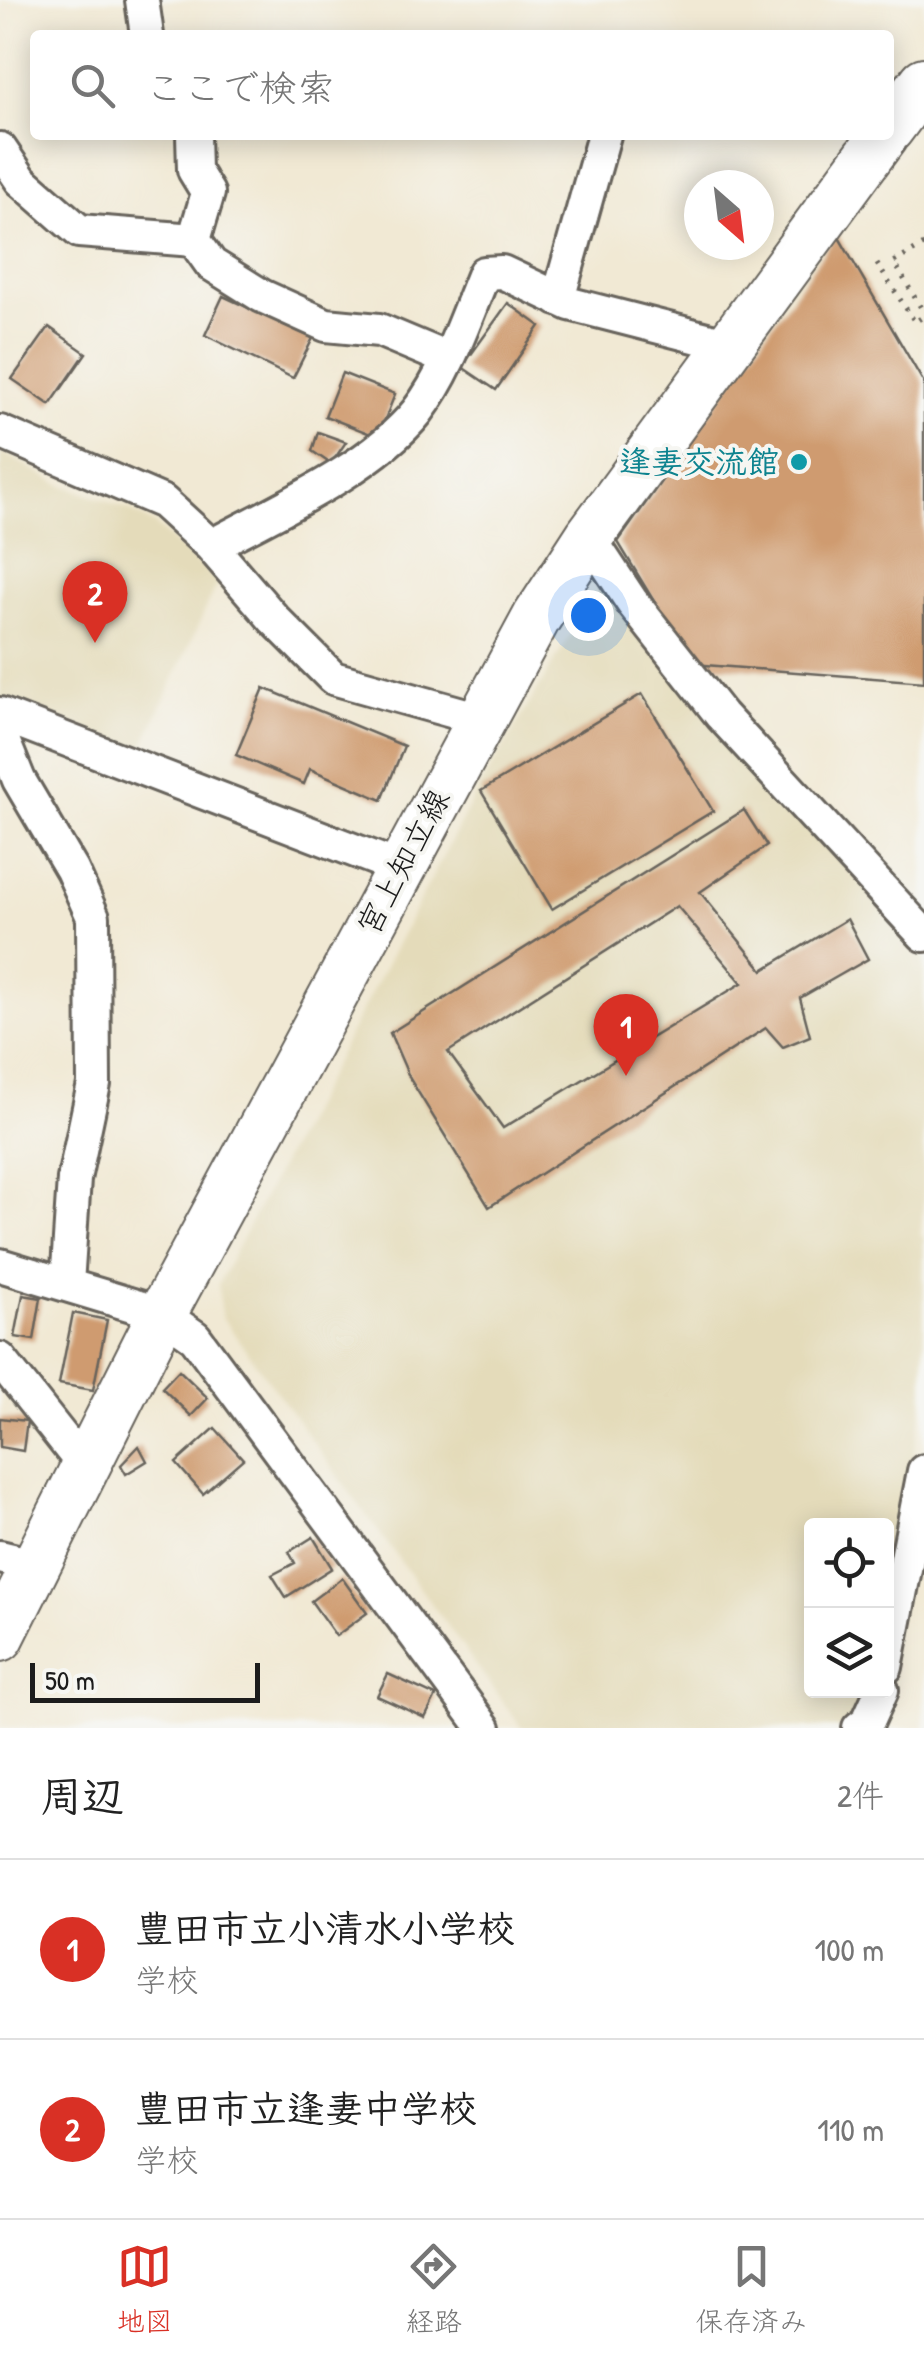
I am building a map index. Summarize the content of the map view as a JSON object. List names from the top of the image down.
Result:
{
  "streets": {
    "main road": ["宮上知立線"]
  },
  "places": ["逢妻交流館"],
  "scale_bar": "50 m",
  "north": "bottom right",
  "page": {
    "search": "ここで検索",
    "pins": ["2", "1"],
    "scale": "50 m",
    "heading": ["周辺", "2件"],
    "list": [
      {
        "mark": "1",
        "name": "豊田市立小清水小学校",
        "note": "学校",
        "value": "100 m"
      },
      {
        "mark": "2",
        "name": "豊田市立逢妻中学校",
        "note": "学校",
        "value": "110 m"
      }
    ],
    "nav": ["地図", "経路", "保存済み"]
  }
}
